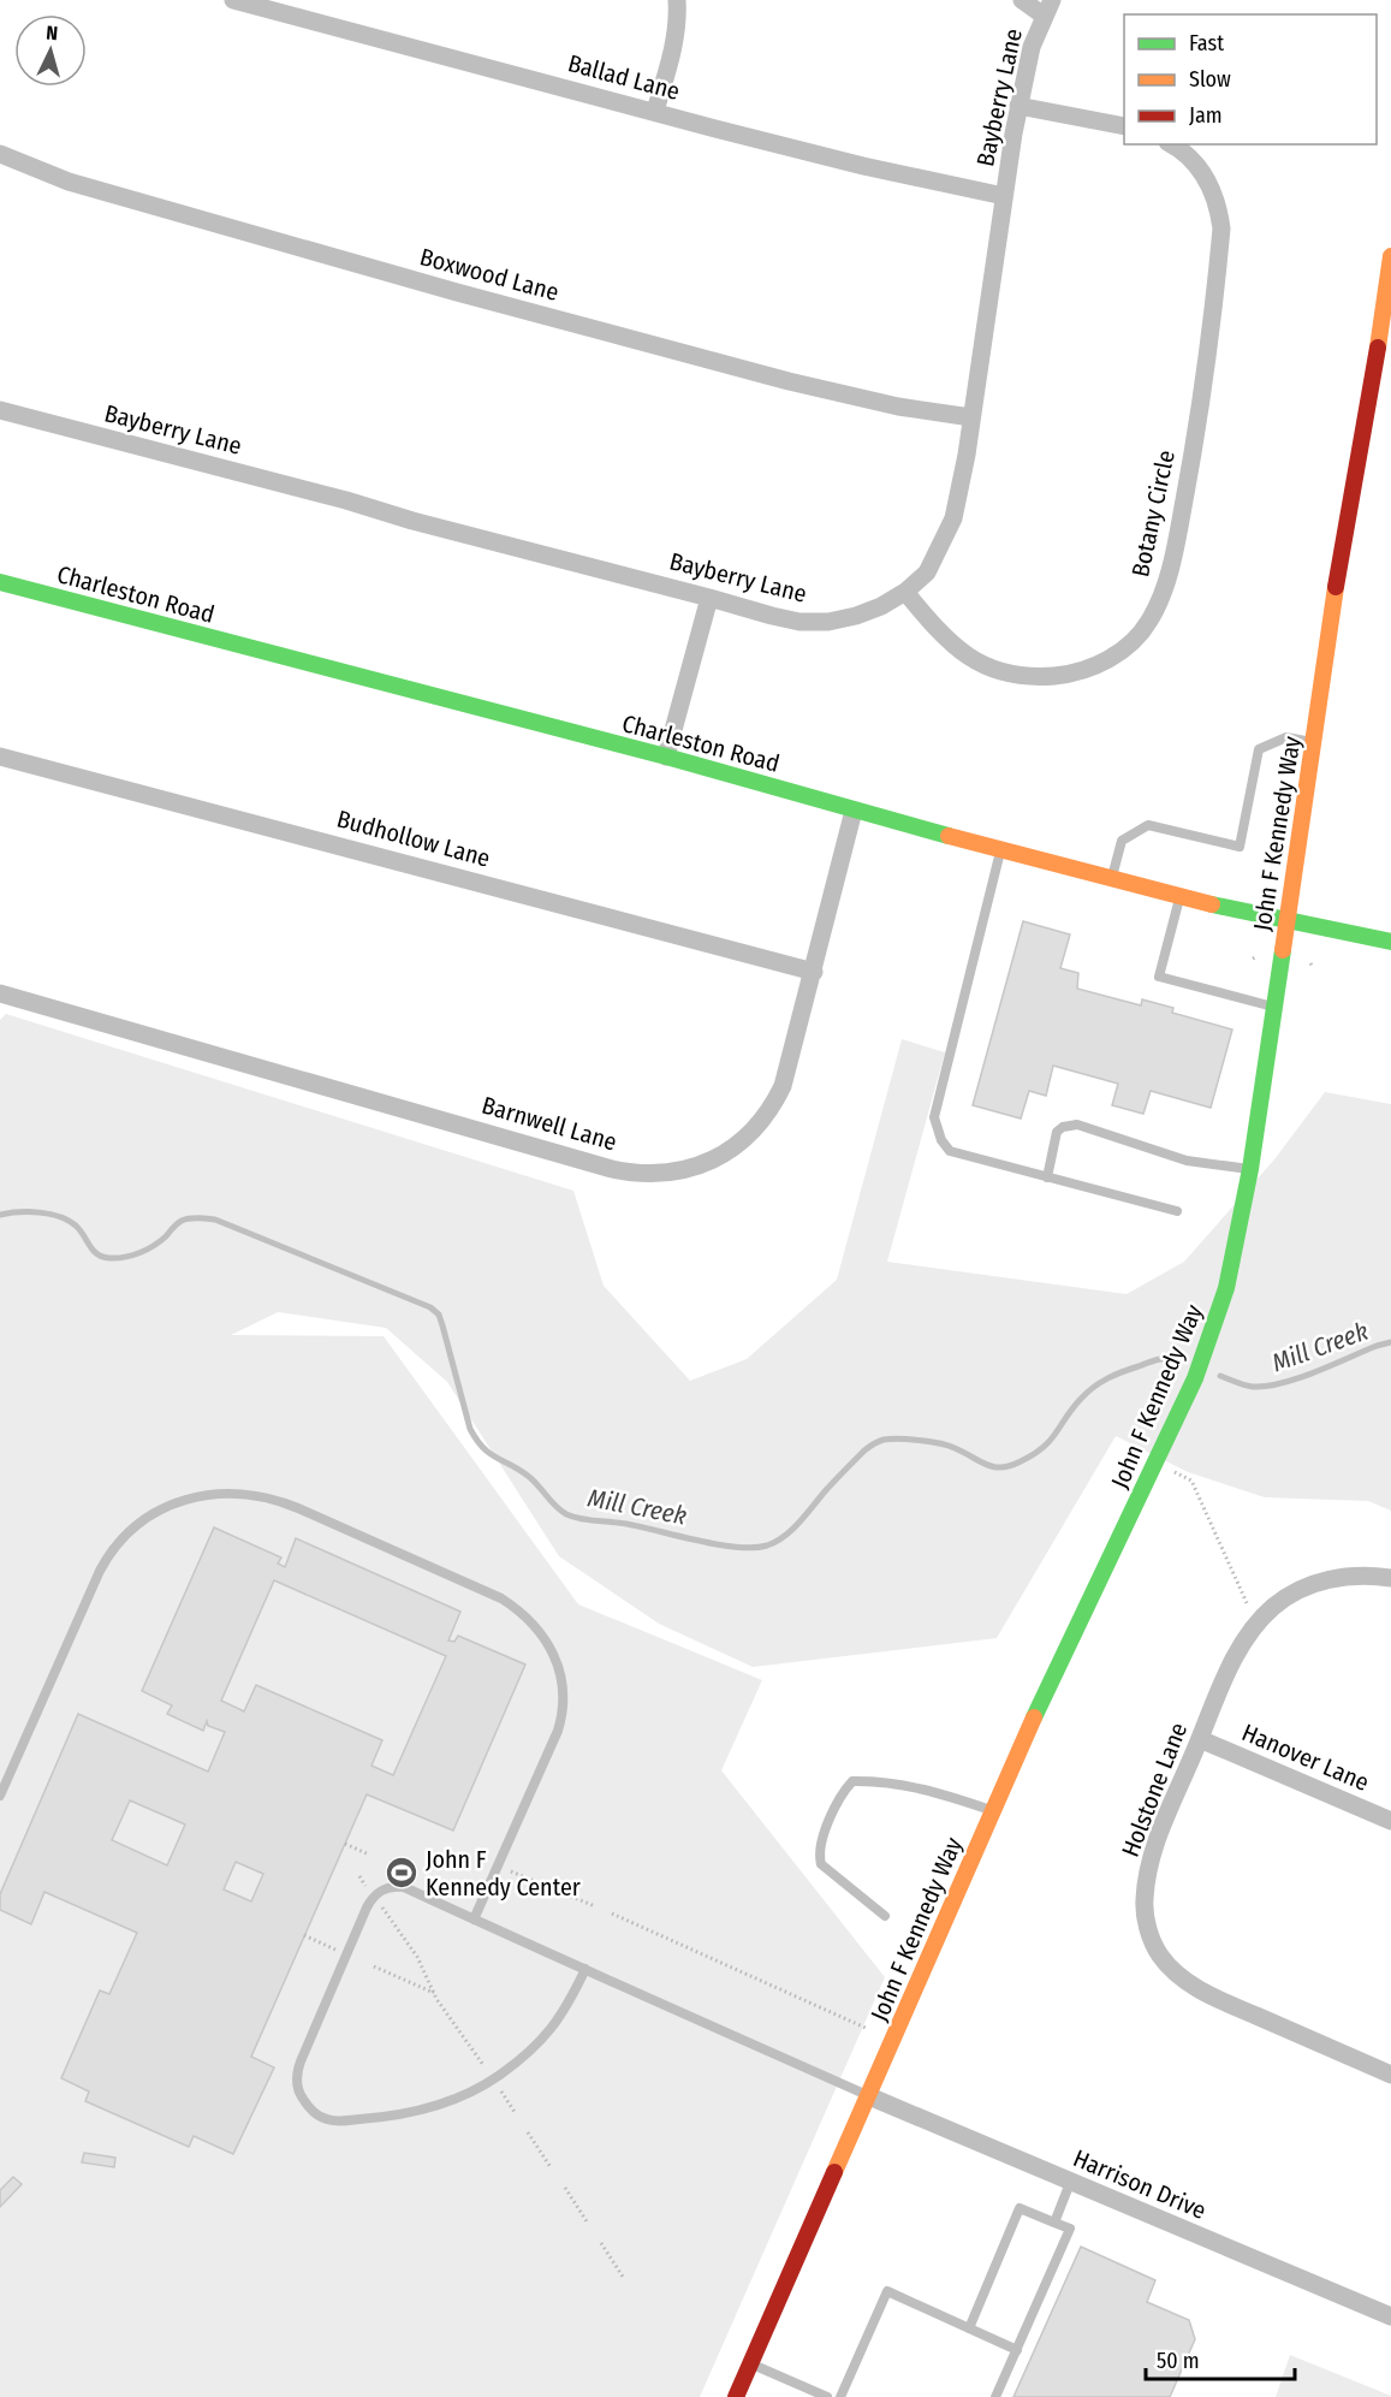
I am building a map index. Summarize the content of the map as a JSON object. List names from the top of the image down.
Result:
{
  "streets": {
    "street": [
      "Ballad Lane",
      "Bayberry Lane",
      "Boxwood Lane",
      "Botany Circle",
      "Charleston Road",
      "John F Kennedy Way",
      "Budhollow Lane",
      "Barnwell Lane",
      "Hanover Lane",
      "Holstone Lane",
      "Harrison Drive"
    ]
  },
  "crossings": [
    ["Ballad Lane", "Bayberry Lane"],
    ["Bayberry Lane", "Boxwood Lane"],
    ["Bayberry Lane", "Botany Circle"],
    ["Charleston Road", "John F Kennedy Way"],
    ["Charleston Road", "Barnwell Lane"],
    ["John F Kennedy Way", "Harrison Drive"],
    ["Budhollow Lane", "Barnwell Lane"],
    ["Hanover Lane", "Holstone Lane"]
  ],
  "water": ["Mill Creek"],
  "places": {
    "sports": ["John F Kennedy Center"]
  },
  "legend": ["Fast", "Slow", "Jam"],
  "scale_bar": "50 m",
  "north": "top"
}
